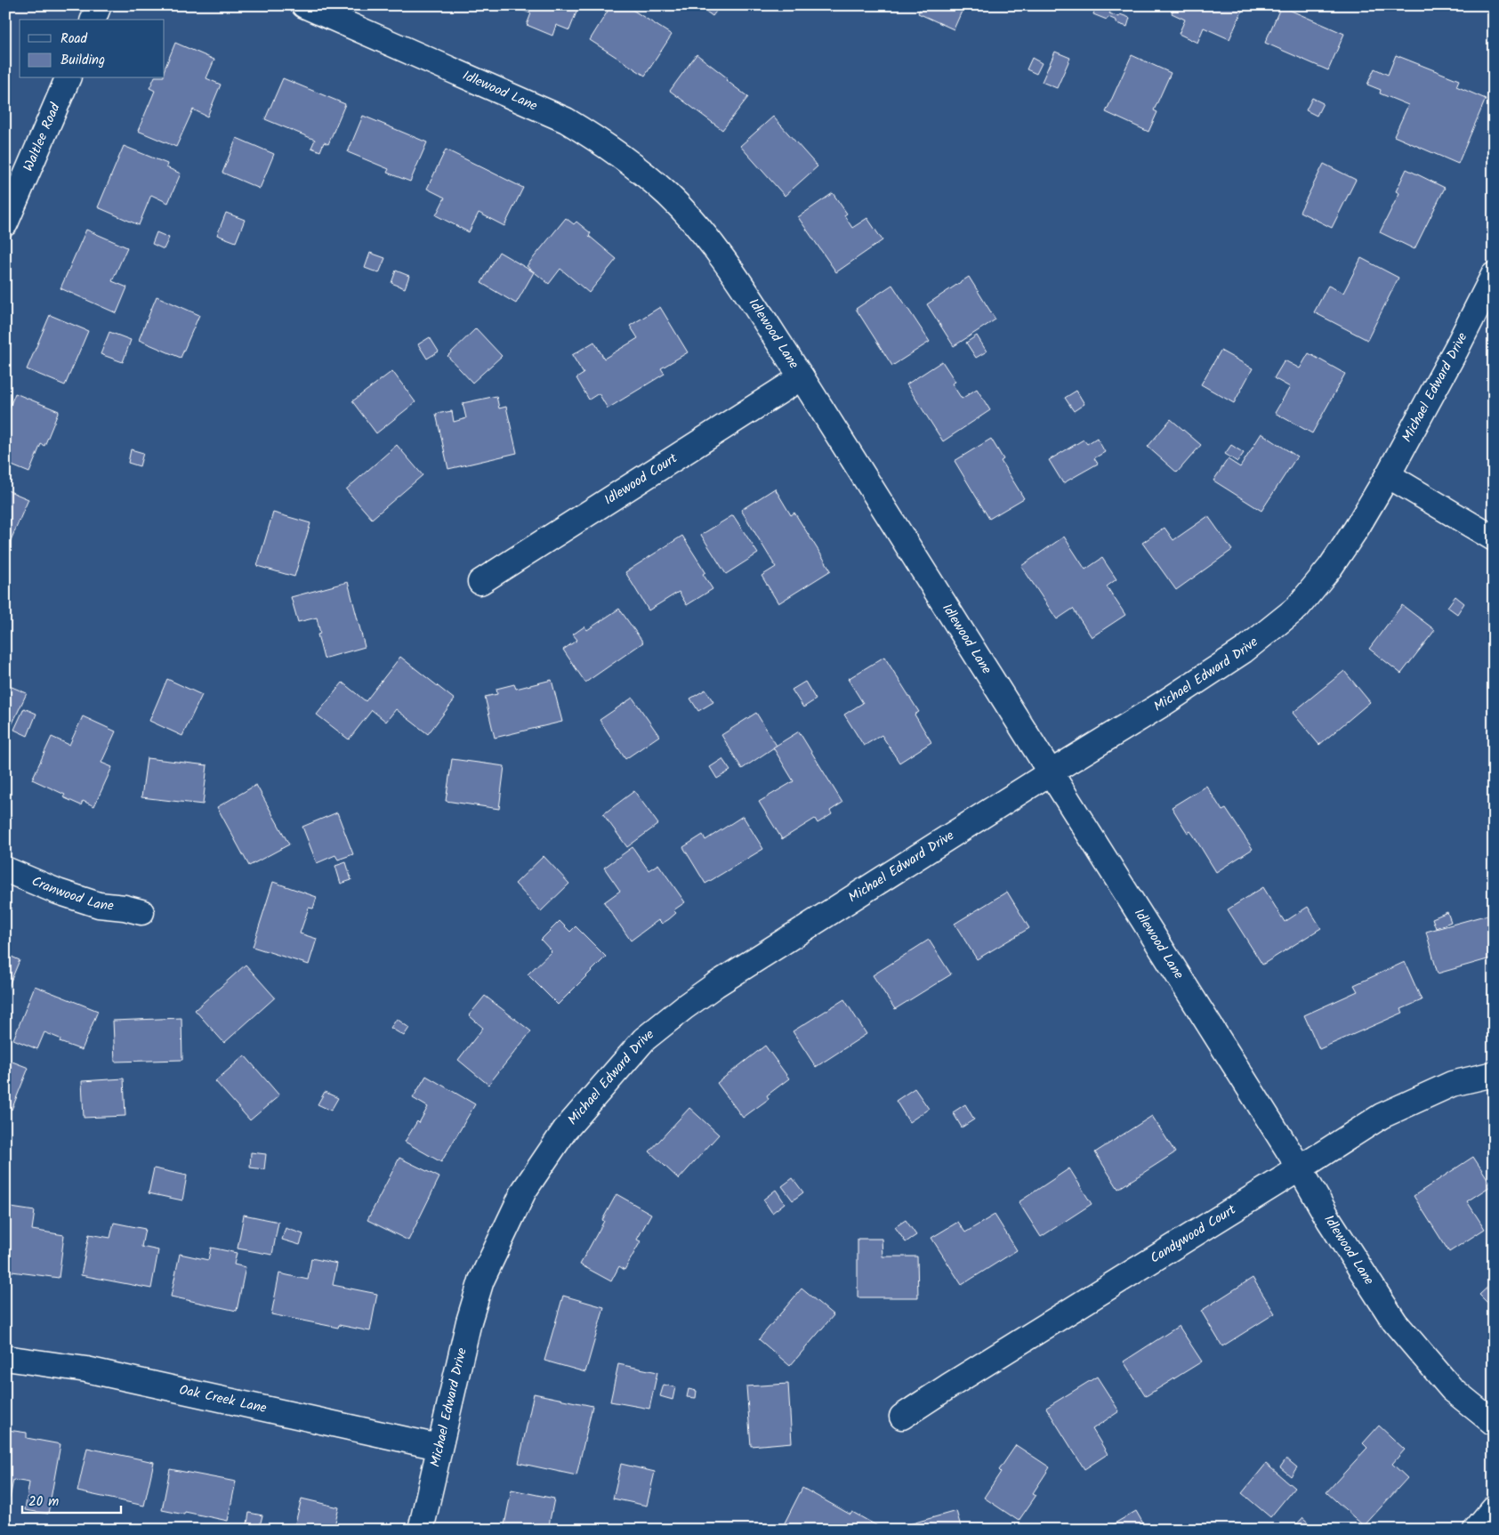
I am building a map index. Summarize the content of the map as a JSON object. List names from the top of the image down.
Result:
{
  "streets": {
    "street": [
      "Idlewood Lane",
      "Waltlee Road",
      "Michael Edward Drive",
      "Idlewood Court",
      "Cranwood Lane",
      "Candywood Court",
      "Oak Creek Lane"
    ]
  },
  "crossings": [
    ["Idlewood Lane", "Michael Edward Drive"],
    ["Idlewood Lane", "Idlewood Court"],
    ["Idlewood Lane", "Candywood Court"],
    ["Michael Edward Drive", "Oak Creek Lane"]
  ],
  "legend": ["Road", "Building"],
  "scale_bar": "20 m"
}
